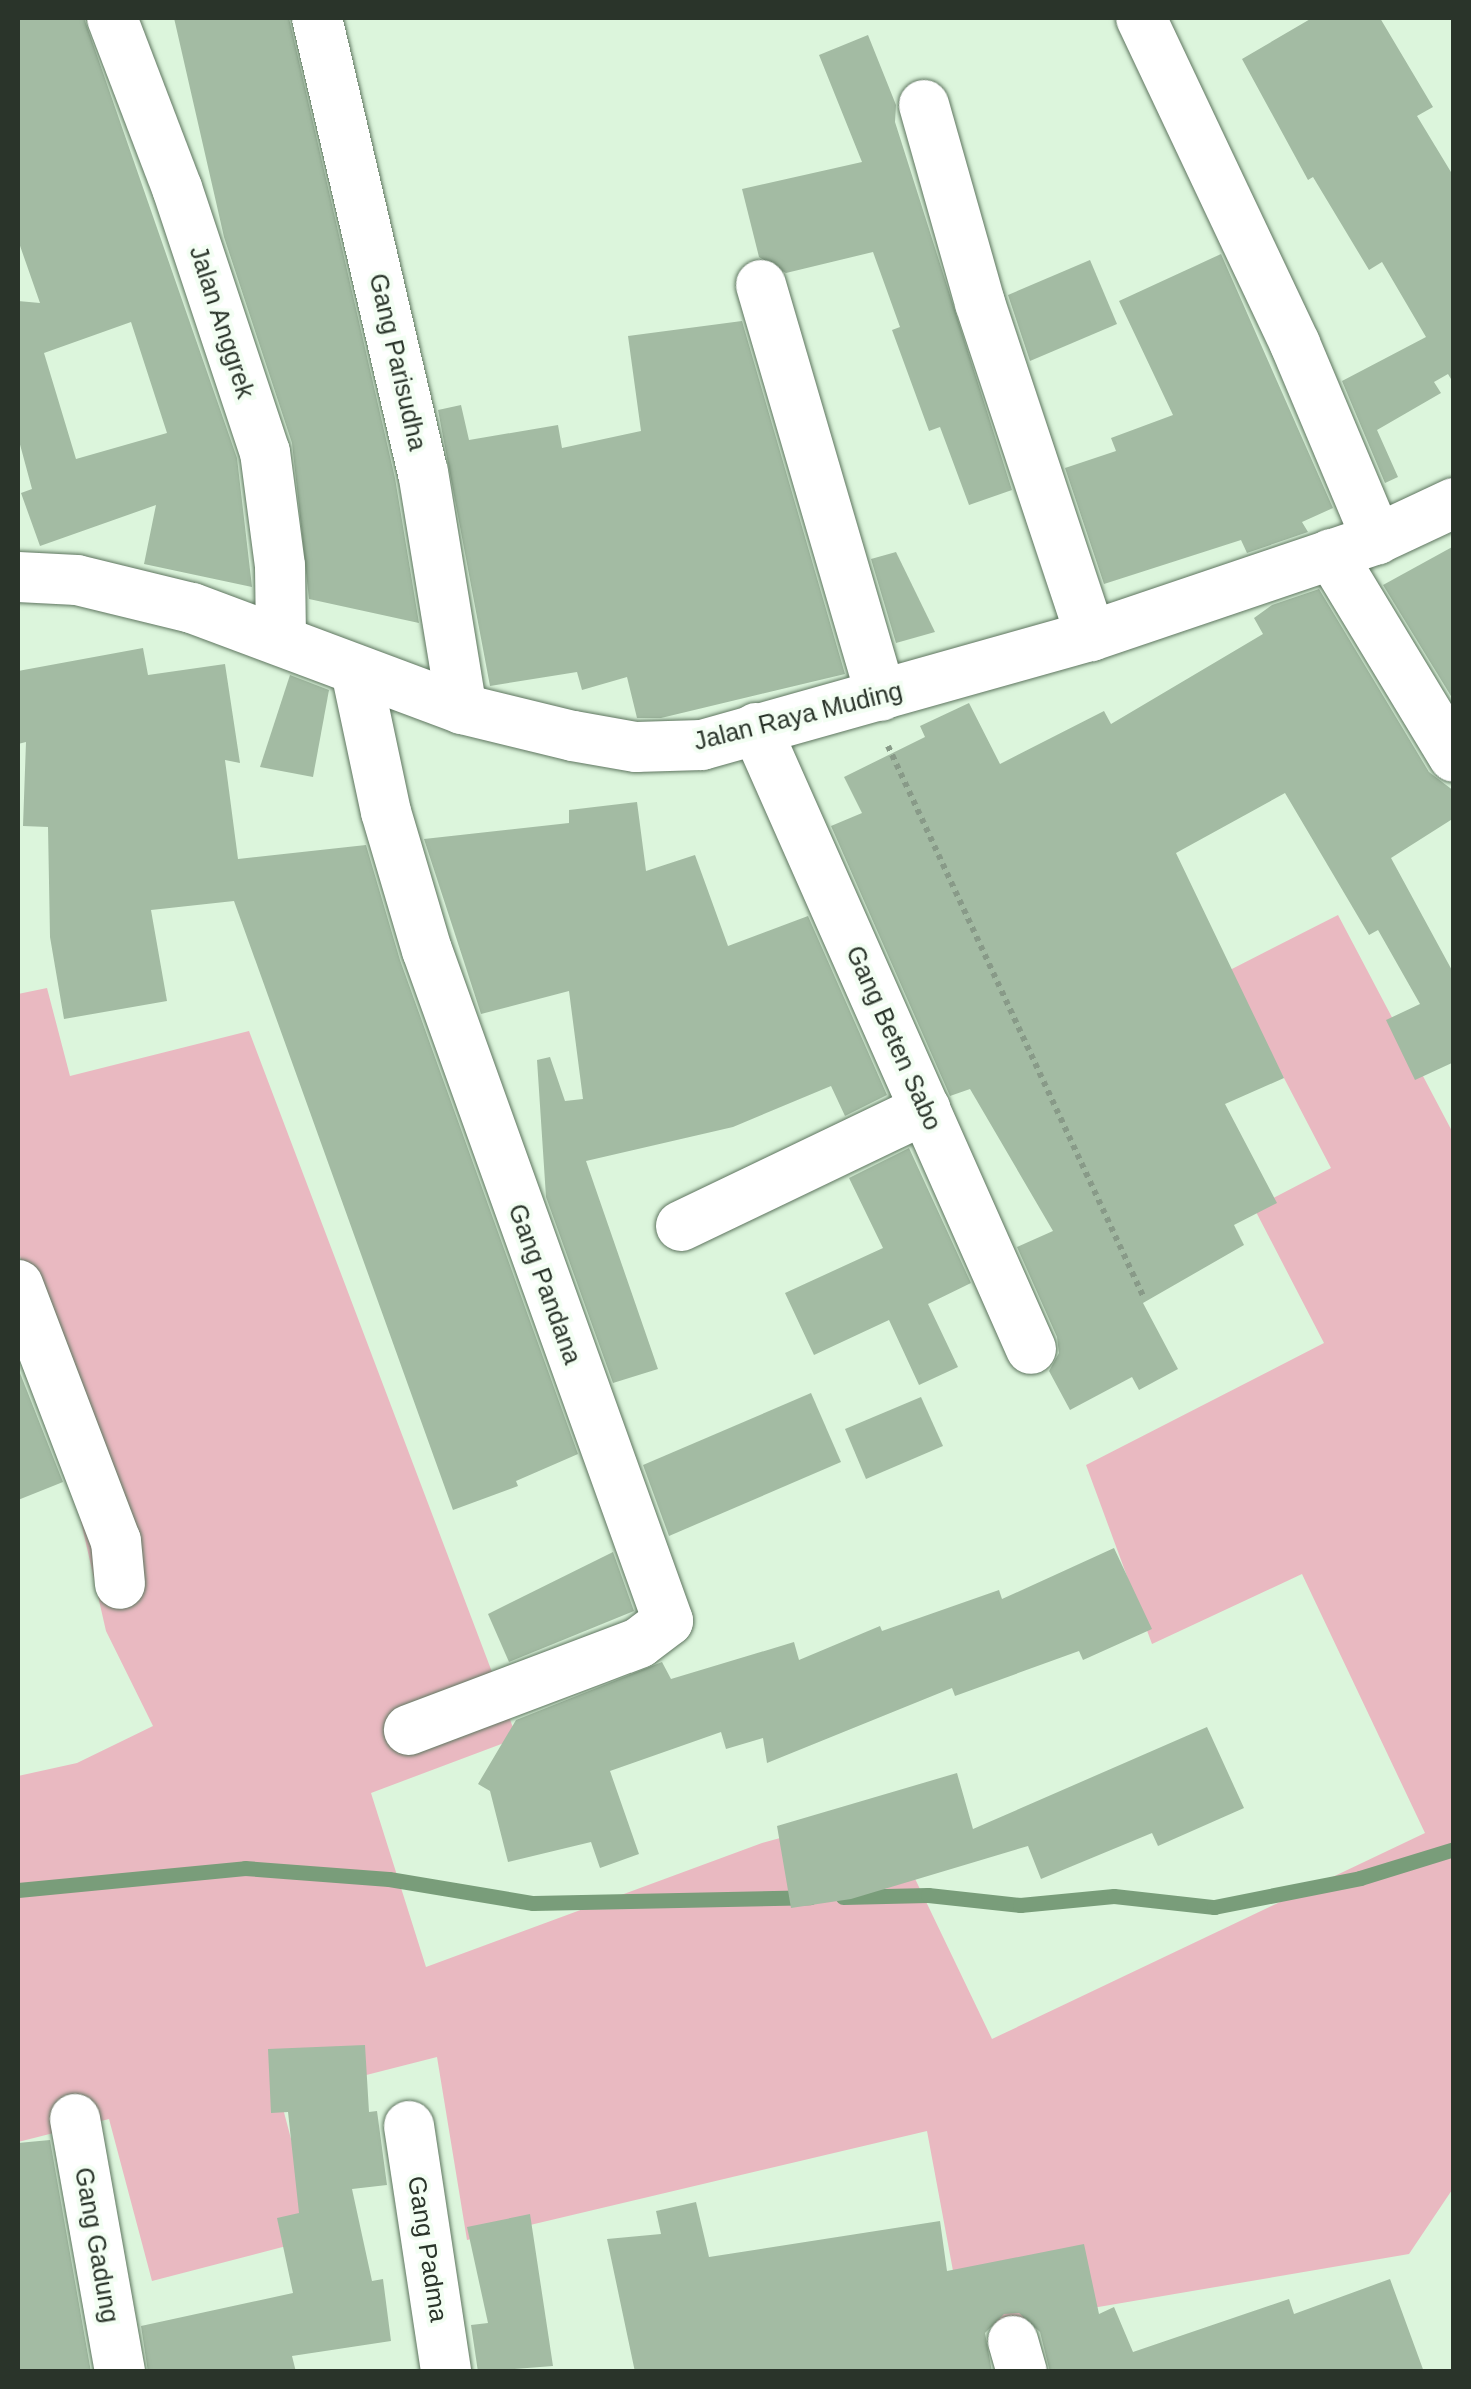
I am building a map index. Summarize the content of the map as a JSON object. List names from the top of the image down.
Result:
{
  "streets": {
    "street": [
      "Jalan Anggrek",
      "Gang Parisudha",
      "Jalan Raya Muding",
      "Gang Beten Sabo",
      "Gang Pandana",
      "Gang Gadung",
      "Gang Padma"
    ]
  },
  "crossings": [
    ["Jalan Anggrek", "Jalan Raya Muding"],
    ["Gang Parisudha", "Jalan Raya Muding"],
    ["Jalan Raya Muding", "Gang Beten Sabo"],
    ["Jalan Raya Muding", "Gang Pandana"]
  ]
}
